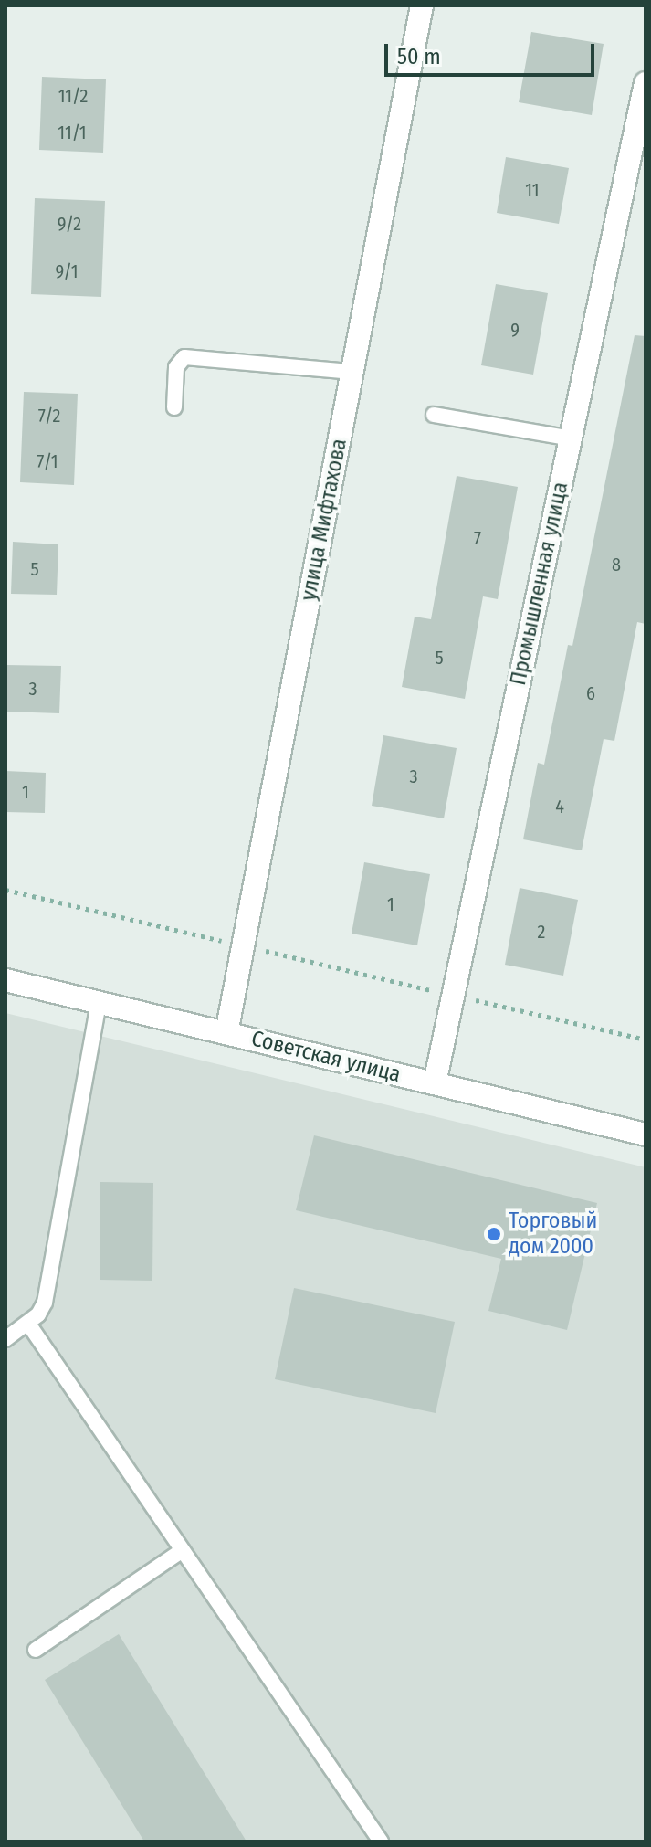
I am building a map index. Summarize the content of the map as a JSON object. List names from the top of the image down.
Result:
{
  "streets": {
    "street": ["улица Мифтахова", "Промышленная улица", "Советская улица"]
  },
  "crossings": [
    ["улица Мифтахова", "Советская улица"],
    ["Промышленная улица", "Советская улица"]
  ],
  "places": ["Торговый дом 2000"],
  "house_numbers": [
    "11/2",
    "11/1",
    "11",
    "9/2",
    "9/1",
    "9",
    "7/2",
    "7/1",
    "7",
    "8",
    "5",
    "5",
    "3",
    "6",
    "3",
    "1",
    "4",
    "1",
    "2"
  ],
  "scale_bar": "50 m"
}
